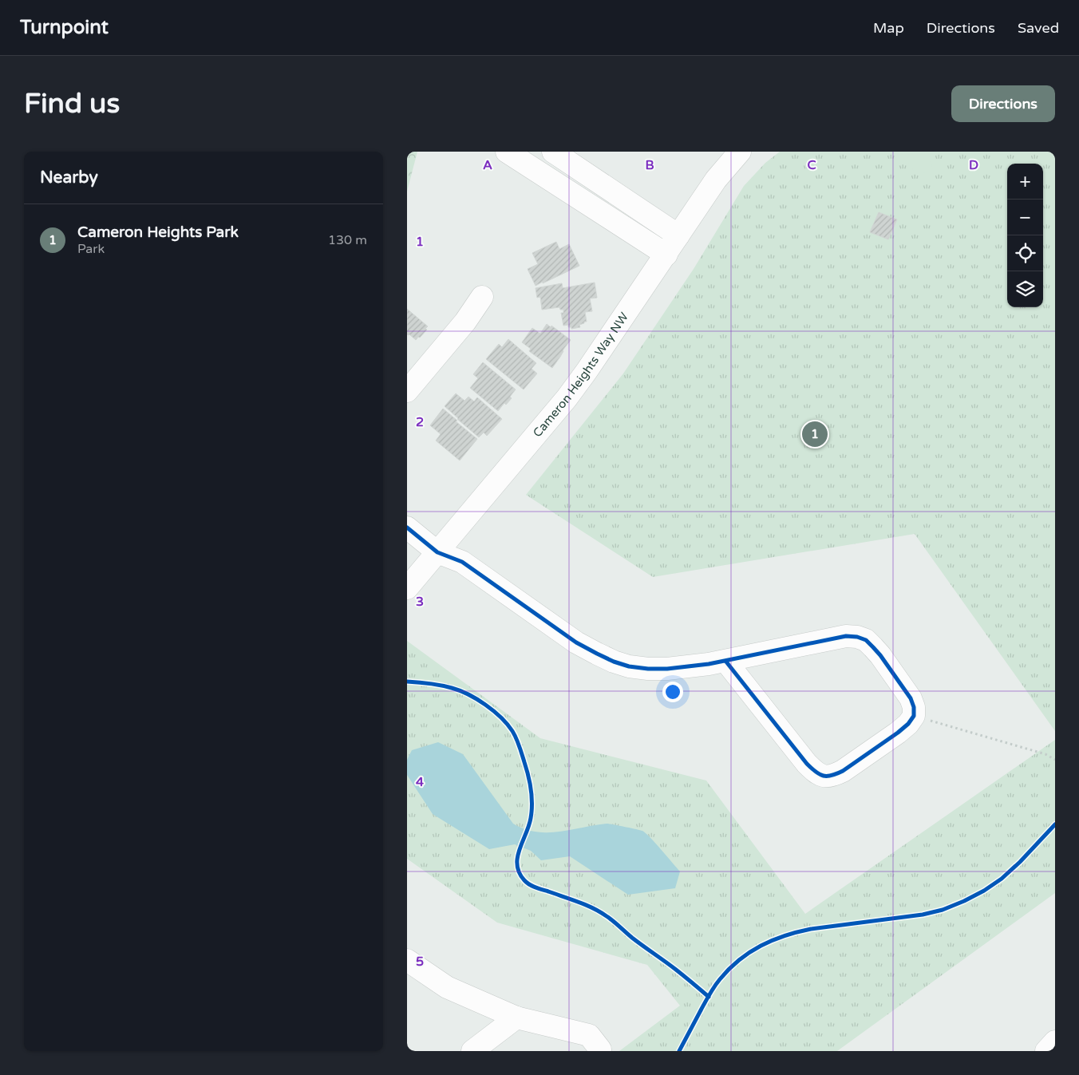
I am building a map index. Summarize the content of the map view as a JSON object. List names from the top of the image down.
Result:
{
  "streets": {
    "street": ["Cameron Heights Way NW"]
  },
  "page": {
    "header": "Turnpoint",
    "nav": ["Map", "Directions", "Saved"],
    "buttons": "Directions",
    "title": "Find us",
    "heading": "Nearby",
    "map_buttons": ["+", "−"],
    "list": [
      {
        "mark": "1",
        "name": "Cameron Heights Park",
        "note": "Park",
        "value": "130 m"
      }
    ],
    "pins": "1"
  },
  "grid": {
    "columns": [
      "A",
      "B",
      "C",
      "D"
    ],
    "rows": [
      "1",
      "2",
      "3",
      "4",
      "5"
    ]
  }
}
